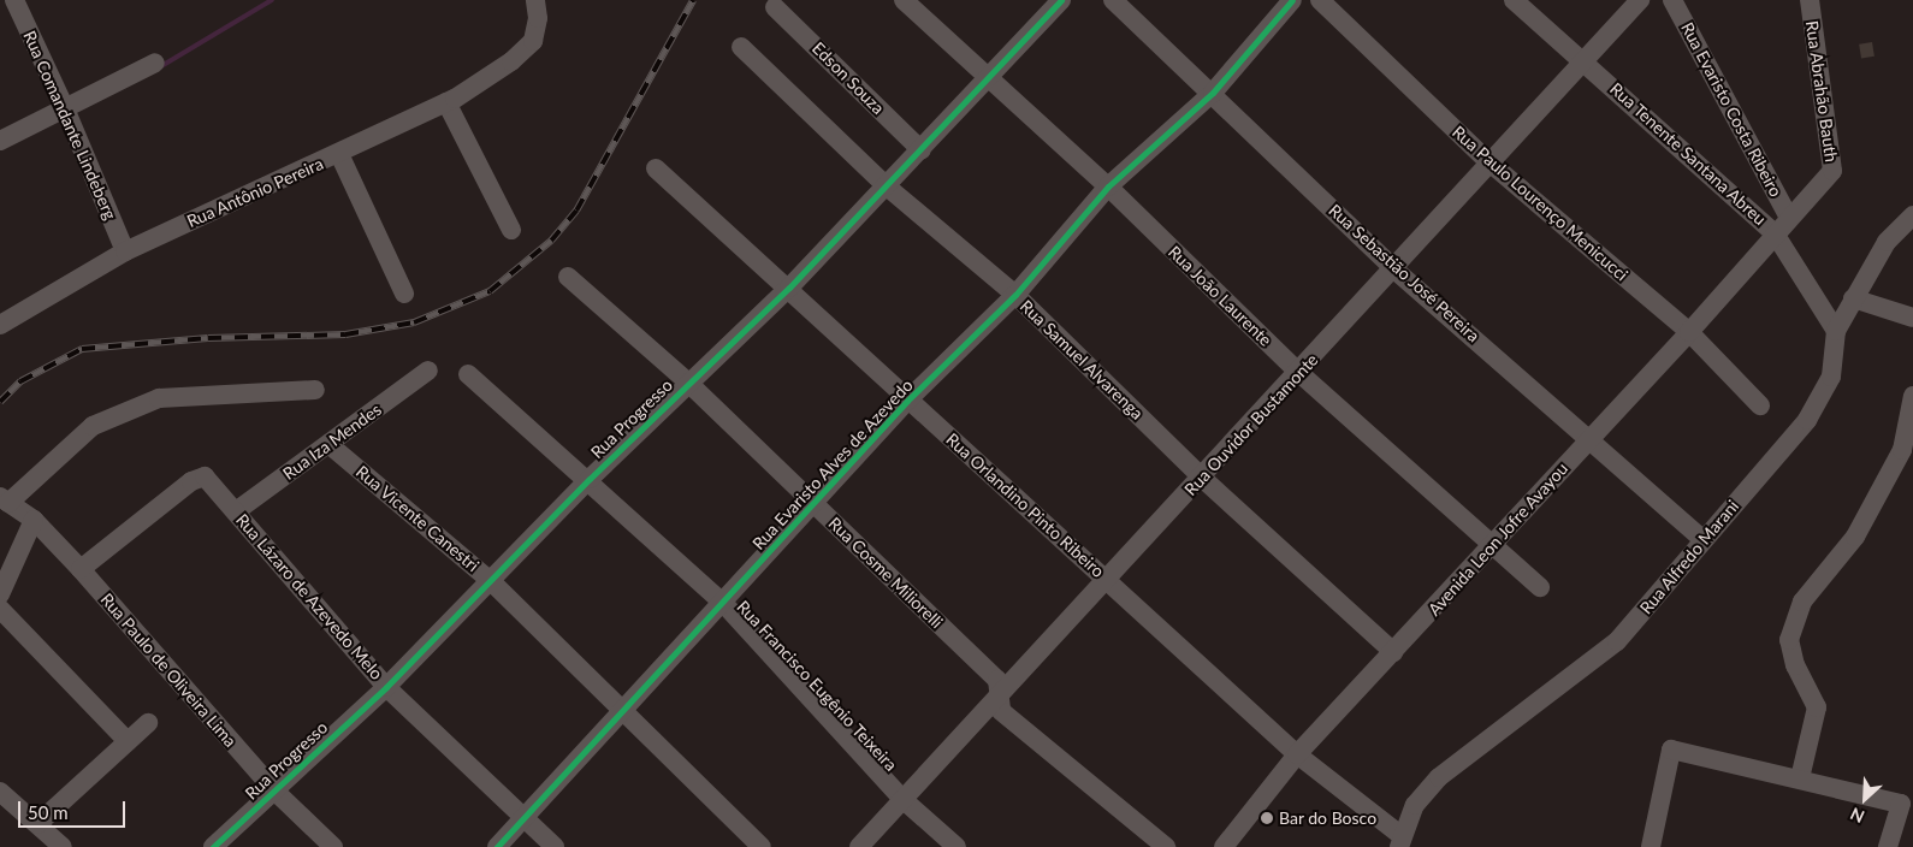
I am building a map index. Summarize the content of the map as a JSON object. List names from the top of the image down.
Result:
{
  "streets": {
    "street": [
      "Edson Souza",
      "Rua Abrahão Bauth",
      "Rua Evaristo Costa Ribeiro",
      "Rua Comandante Lindeberg",
      "Rua Tenente Santana Abreu",
      "Rua Antônio Pereira",
      "Rua Paulo Lourenço Menicucci",
      "Rua Sebastião José Pereira",
      "Rua João Laurente",
      "Rua Samuel Alvarenga",
      "Rua Progresso",
      "Rua Ouvidor Bustamonte",
      "Rua Iza Mendes",
      "Rua Evaristo Alves de Azevedo",
      "Rua Orlandino Pinto Ribeiro",
      "Rua Vicente Canestri",
      "Avenida Leon Jofre Avayou",
      "Rua Alfredo Marani",
      "Rua Cosme Miliorelli",
      "Rua Lázaro de Azevedo Melo",
      "Rua Paulo de Oliveira Lima",
      "Rua Francisco Eugênio Teixeira"
    ]
  },
  "crossings": [
    ["Edson Souza", "Rua Progresso"],
    ["Rua Abrahão Bauth", "Rua Evaristo Costa Ribeiro"],
    ["Rua Abrahão Bauth", "Rua Tenente Santana Abreu"],
    ["Rua Abrahão Bauth", "Avenida Leon Jofre Avayou"],
    ["Rua Comandante Lindeberg", "Rua Antônio Pereira"],
    ["Rua Tenente Santana Abreu", "Rua Ouvidor Bustamonte"],
    ["Rua Tenente Santana Abreu", "Avenida Leon Jofre Avayou"],
    ["Rua Tenente Santana Abreu", "Rua Alfredo Marani"],
    ["Rua Paulo Lourenço Menicucci", "Rua Ouvidor Bustamonte"],
    ["Rua Paulo Lourenço Menicucci", "Avenida Leon Jofre Avayou"],
    ["Rua Sebastião José Pereira", "Rua Ouvidor Bustamonte"],
    ["Rua Sebastião José Pereira", "Rua Evaristo Alves de Azevedo"],
    ["Rua Sebastião José Pereira", "Avenida Leon Jofre Avayou"],
    ["Rua Sebastião José Pereira", "Rua Alfredo Marani"],
    ["Rua João Laurente", "Rua Progresso"],
    ["Rua João Laurente", "Rua Ouvidor Bustamonte"],
    ["Rua João Laurente", "Rua Evaristo Alves de Azevedo"],
    ["Rua João Laurente", "Avenida Leon Jofre Avayou"],
    ["Rua Samuel Alvarenga", "Rua Progresso"],
    ["Rua Samuel Alvarenga", "Rua Ouvidor Bustamonte"],
    ["Rua Samuel Alvarenga", "Rua Evaristo Alves de Azevedo"],
    ["Rua Samuel Alvarenga", "Avenida Leon Jofre Avayou"],
    ["Rua Progresso", "Rua Orlandino Pinto Ribeiro"],
    ["Rua Progresso", "Rua Vicente Canestri"],
    ["Rua Progresso", "Rua Cosme Miliorelli"],
    ["Rua Progresso", "Rua Lázaro de Azevedo Melo"],
    ["Rua Progresso", "Rua Paulo de Oliveira Lima"],
    ["Rua Progresso", "Rua Francisco Eugênio Teixeira"],
    ["Rua Ouvidor Bustamonte", "Rua Orlandino Pinto Ribeiro"],
    ["Rua Ouvidor Bustamonte", "Rua Cosme Miliorelli"],
    ["Rua Ouvidor Bustamonte", "Rua Francisco Eugênio Teixeira"],
    ["Rua Iza Mendes", "Rua Vicente Canestri"],
    ["Rua Iza Mendes", "Rua Lázaro de Azevedo Melo"],
    ["Rua Evaristo Alves de Azevedo", "Rua Orlandino Pinto Ribeiro"],
    ["Rua Evaristo Alves de Azevedo", "Rua Vicente Canestri"],
    ["Rua Evaristo Alves de Azevedo", "Rua Cosme Miliorelli"],
    ["Rua Evaristo Alves de Azevedo", "Rua Lázaro de Azevedo Melo"],
    ["Rua Evaristo Alves de Azevedo", "Rua Francisco Eugênio Teixeira"],
    ["Rua Orlandino Pinto Ribeiro", "Avenida Leon Jofre Avayou"],
    ["Rua Orlandino Pinto Ribeiro", "Rua Alfredo Marani"],
    ["Rua Lázaro de Azevedo Melo", "Rua Paulo de Oliveira Lima"]
  ],
  "places": ["Bar do Bosco"],
  "scale_bar": "50 m",
  "north": "bottom left"
}
